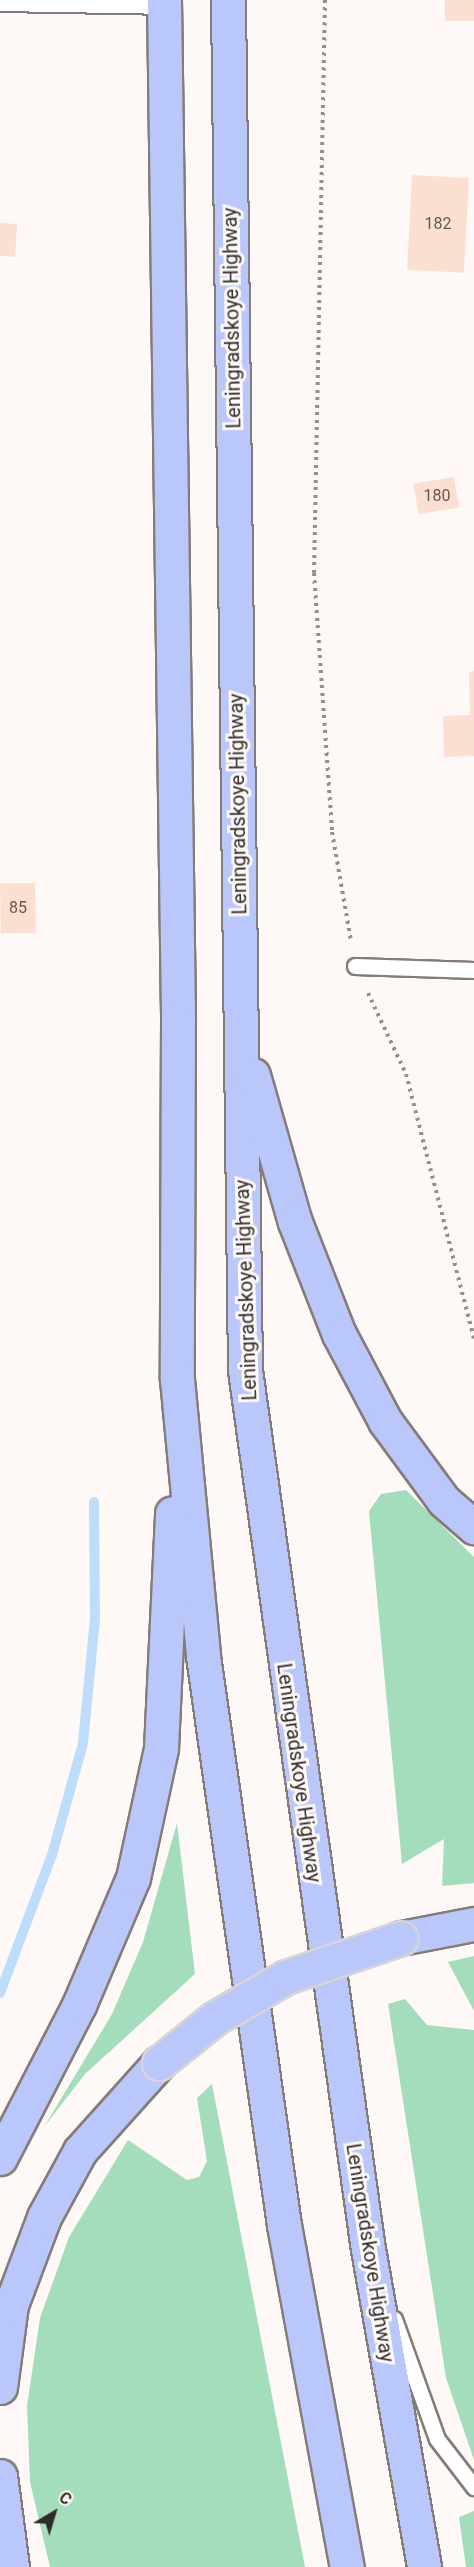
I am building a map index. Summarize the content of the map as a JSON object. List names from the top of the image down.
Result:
{
  "streets": {
    "highway": ["Leningradskoye Highway"]
  },
  "house_numbers": ["182", "180", "85"],
  "north": "top right"
}
